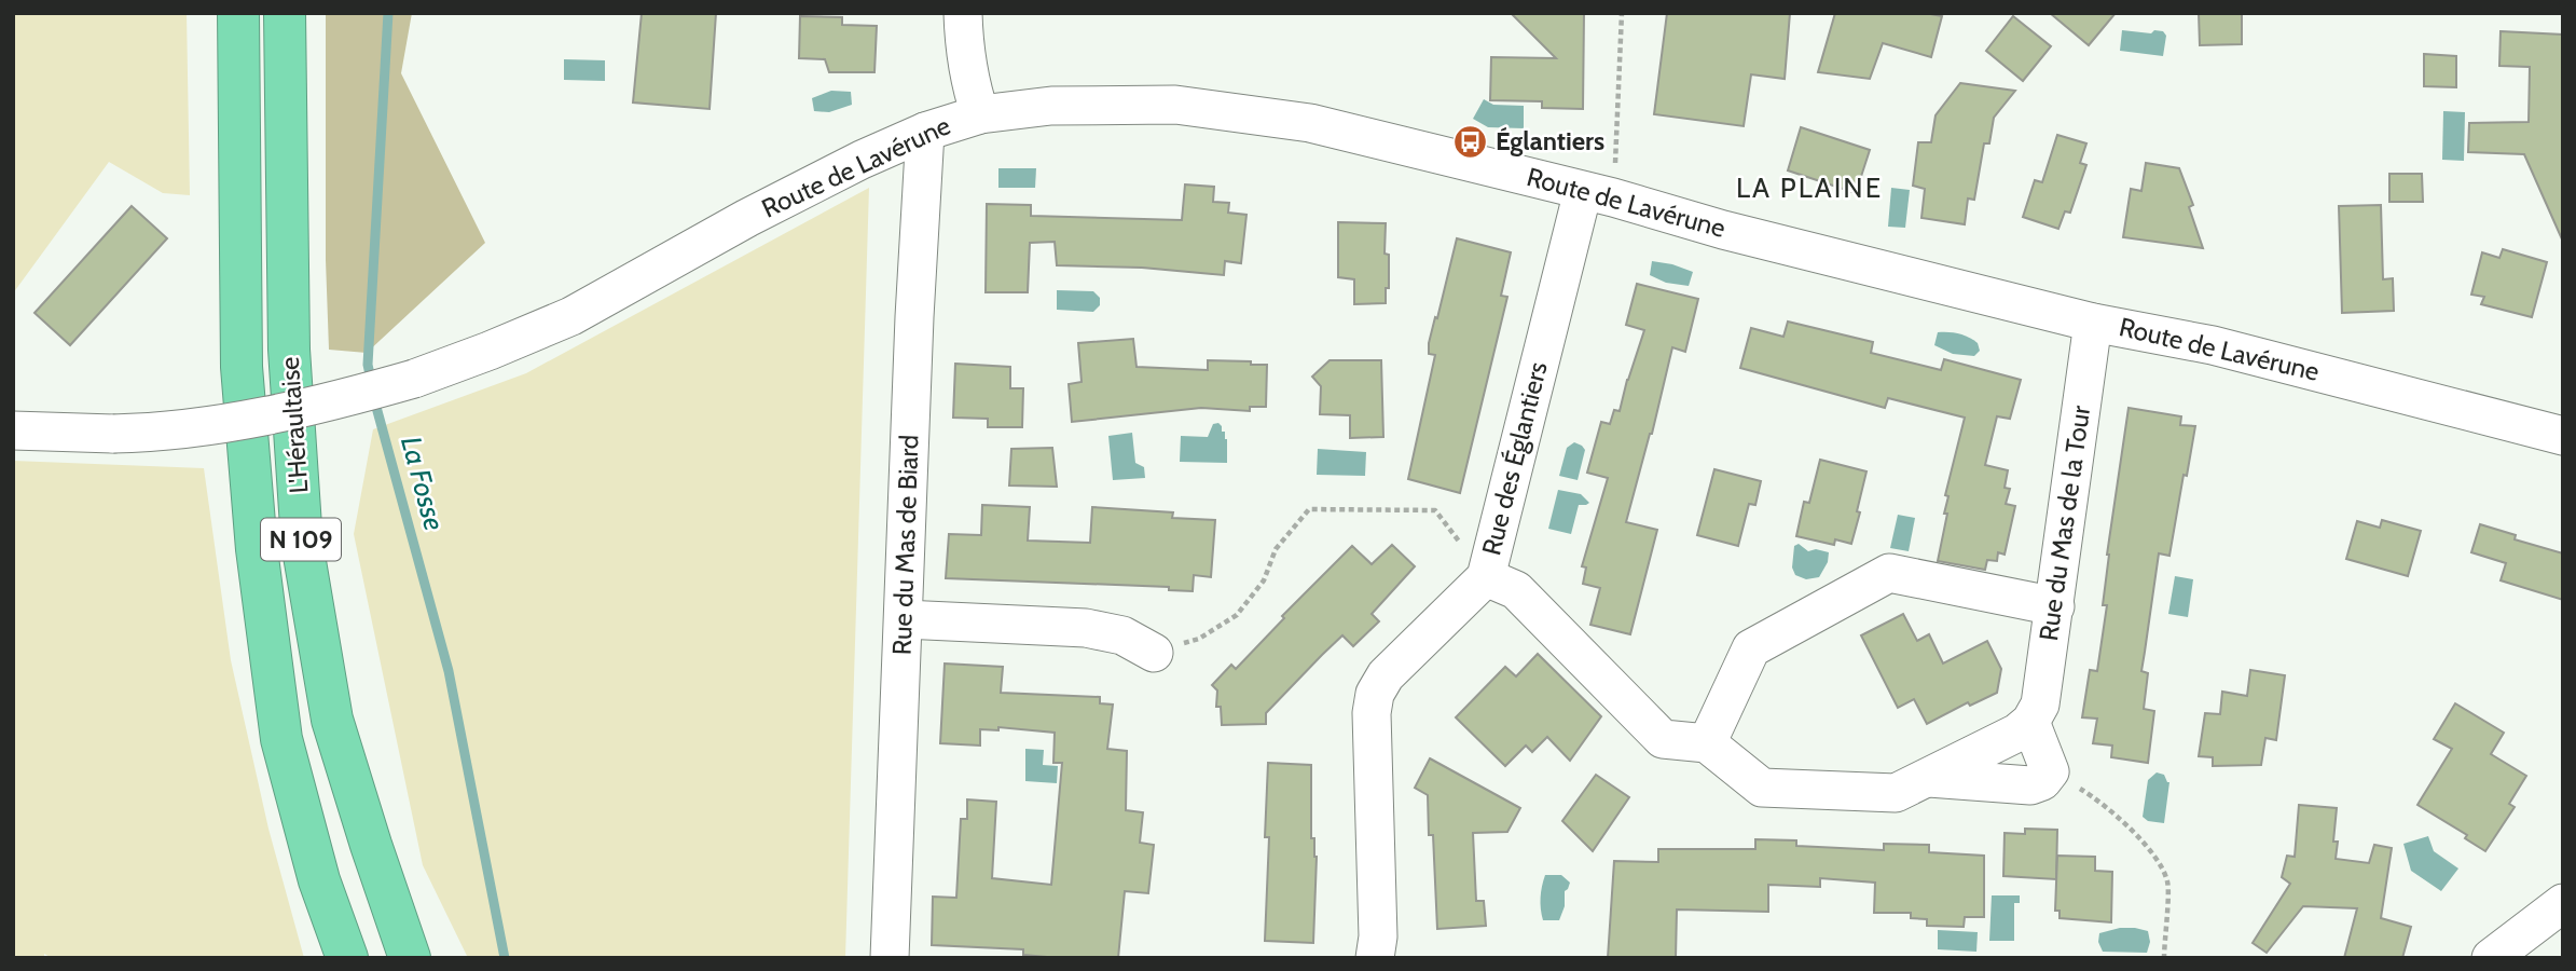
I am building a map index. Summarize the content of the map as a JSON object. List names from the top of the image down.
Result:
{
  "streets": {
    "highway": ["L'Héraultaise", "N 109"],
    "street": [
      "Route de Lavérune",
      "Rue des Églantiers",
      "Rue du Mas de la Tour",
      "Rue du Mas de Biard"
    ]
  },
  "crossings": [
    ["Route de Lavérune", "Rue des Églantiers"],
    ["Route de Lavérune", "Rue du Mas de la Tour"],
    ["Route de Lavérune", "Rue du Mas de Biard"]
  ],
  "districts": ["LA PLAINE"],
  "water": ["La Fosse"],
  "places": {
    "bus stop": ["Églantiers"]
  }
}
